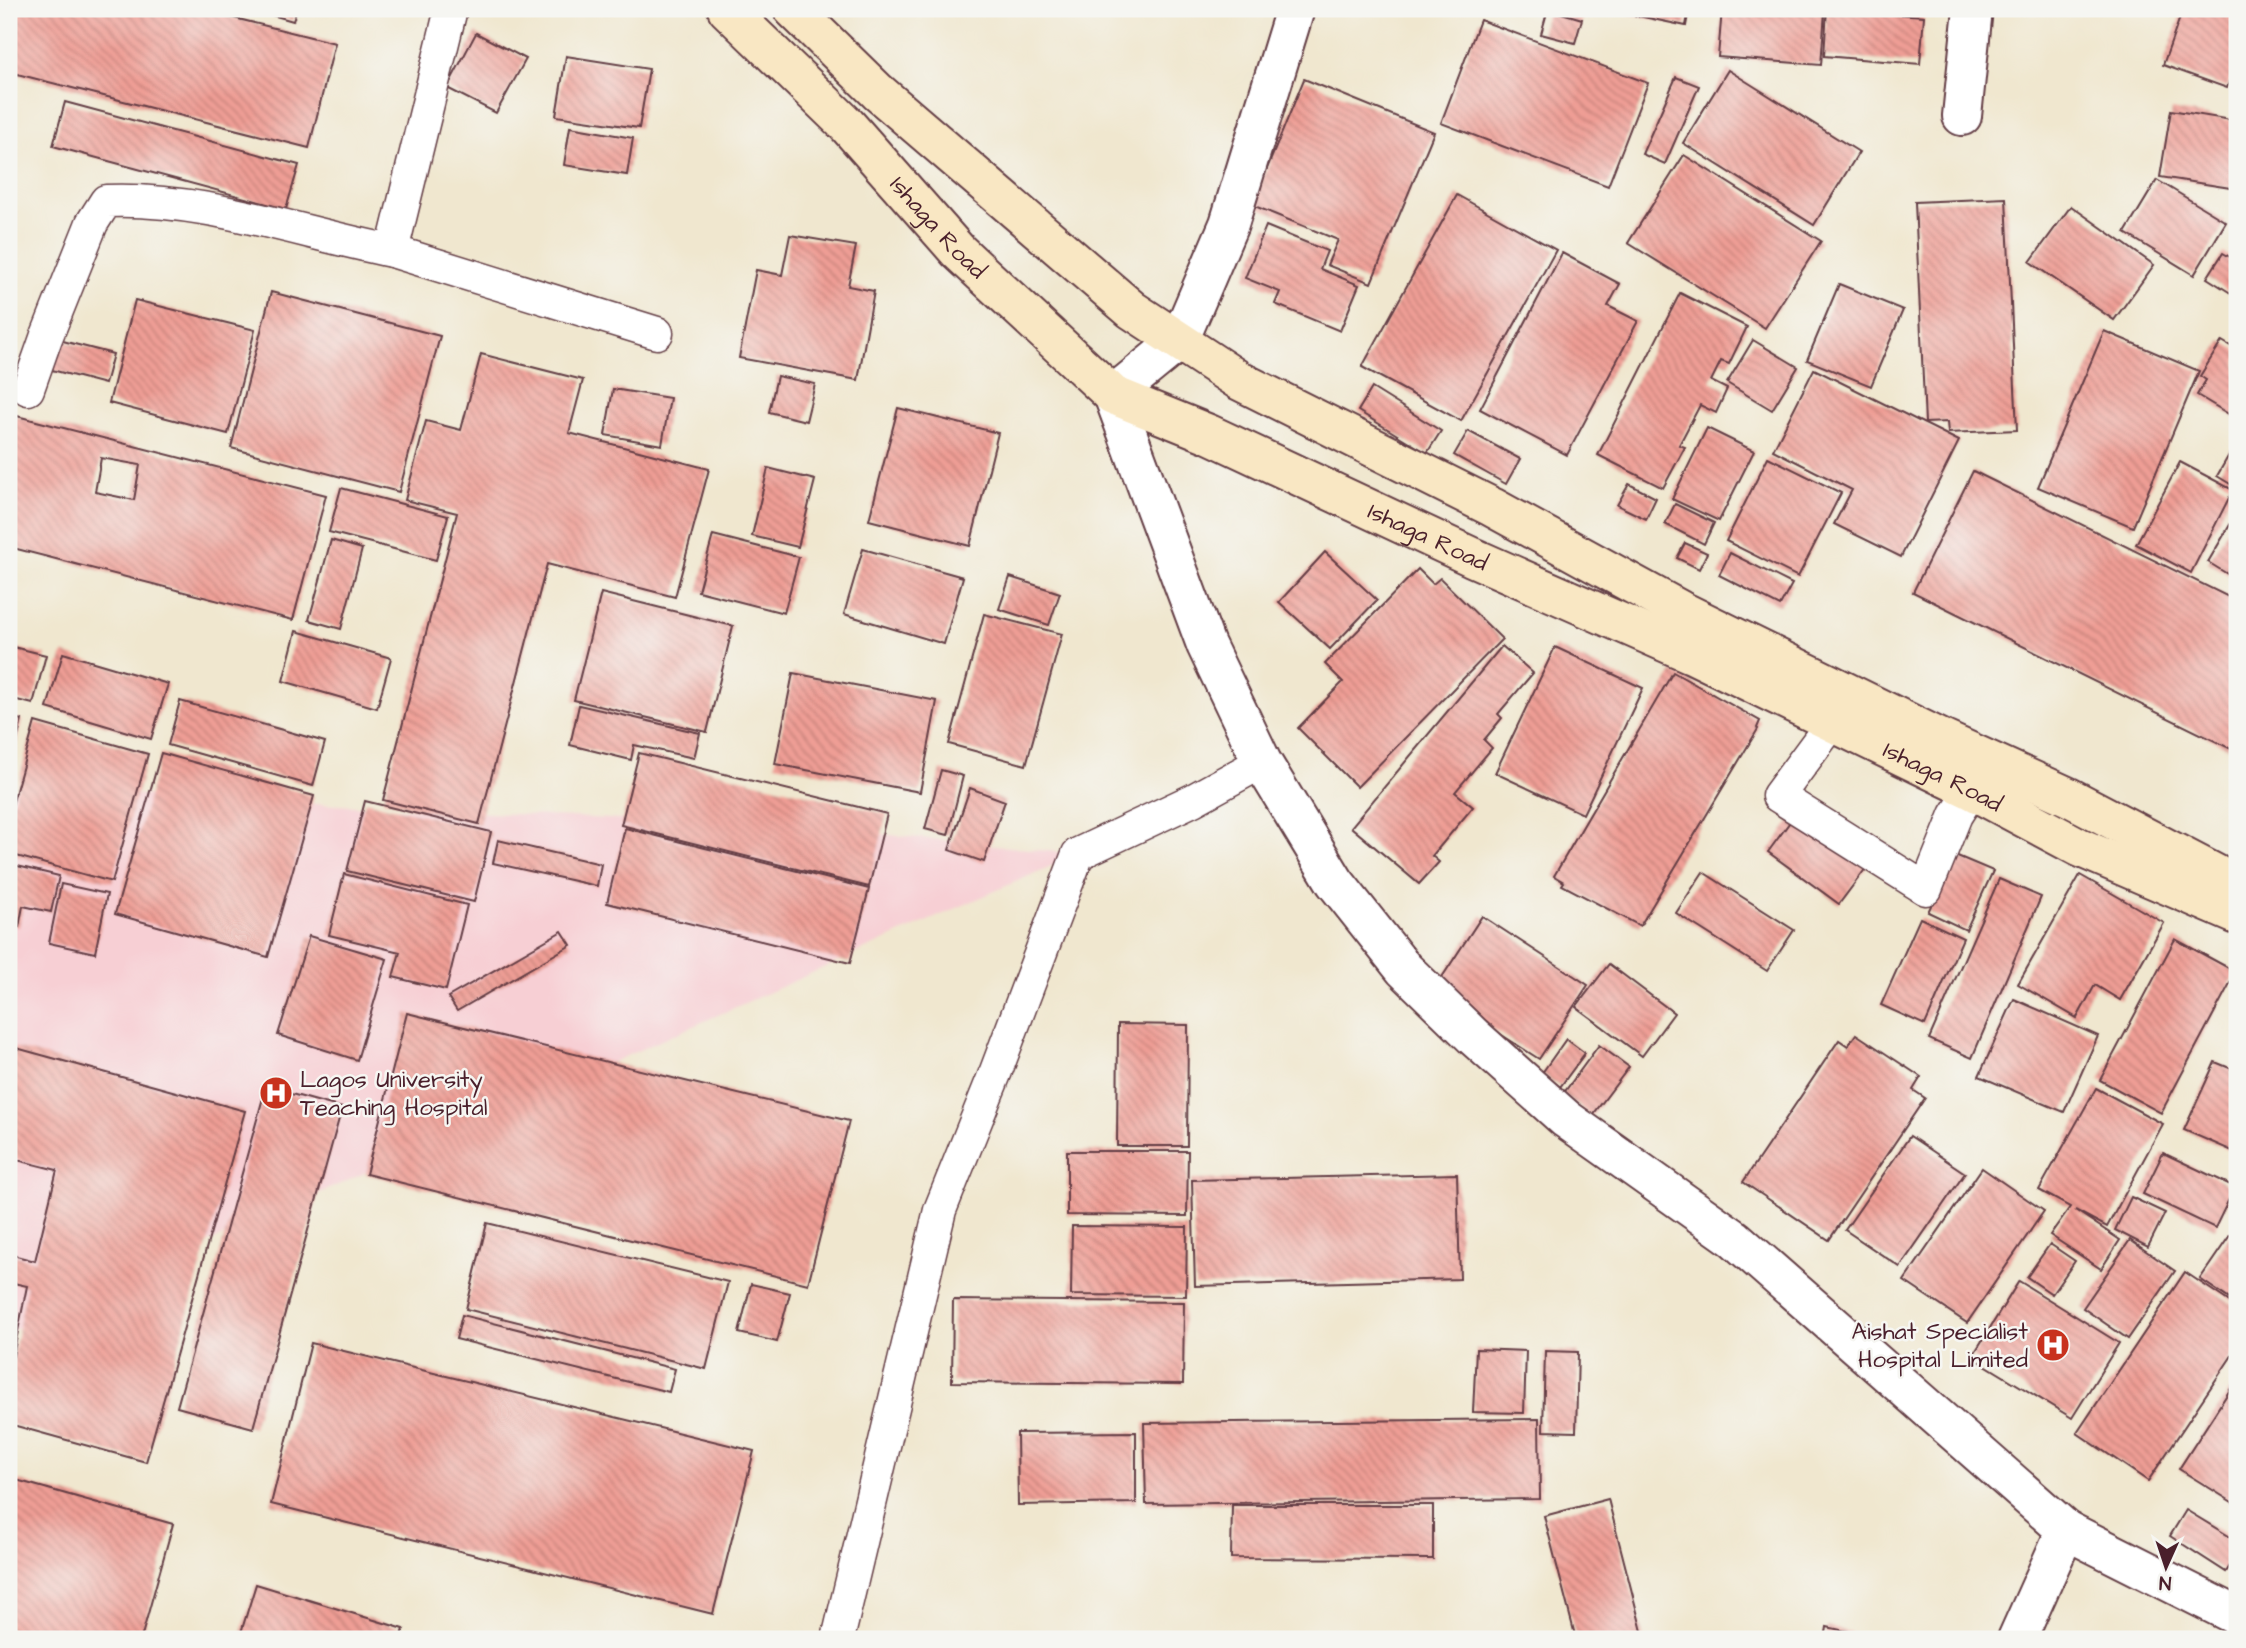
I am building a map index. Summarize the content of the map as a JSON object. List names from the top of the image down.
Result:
{
  "streets": {
    "main road": ["Ishaga Road"]
  },
  "places": {
    "hospital": ["Lagos University Teaching Hospital", "Aishat Specialist Hospital Limited"]
  },
  "north": "bottom"
}
